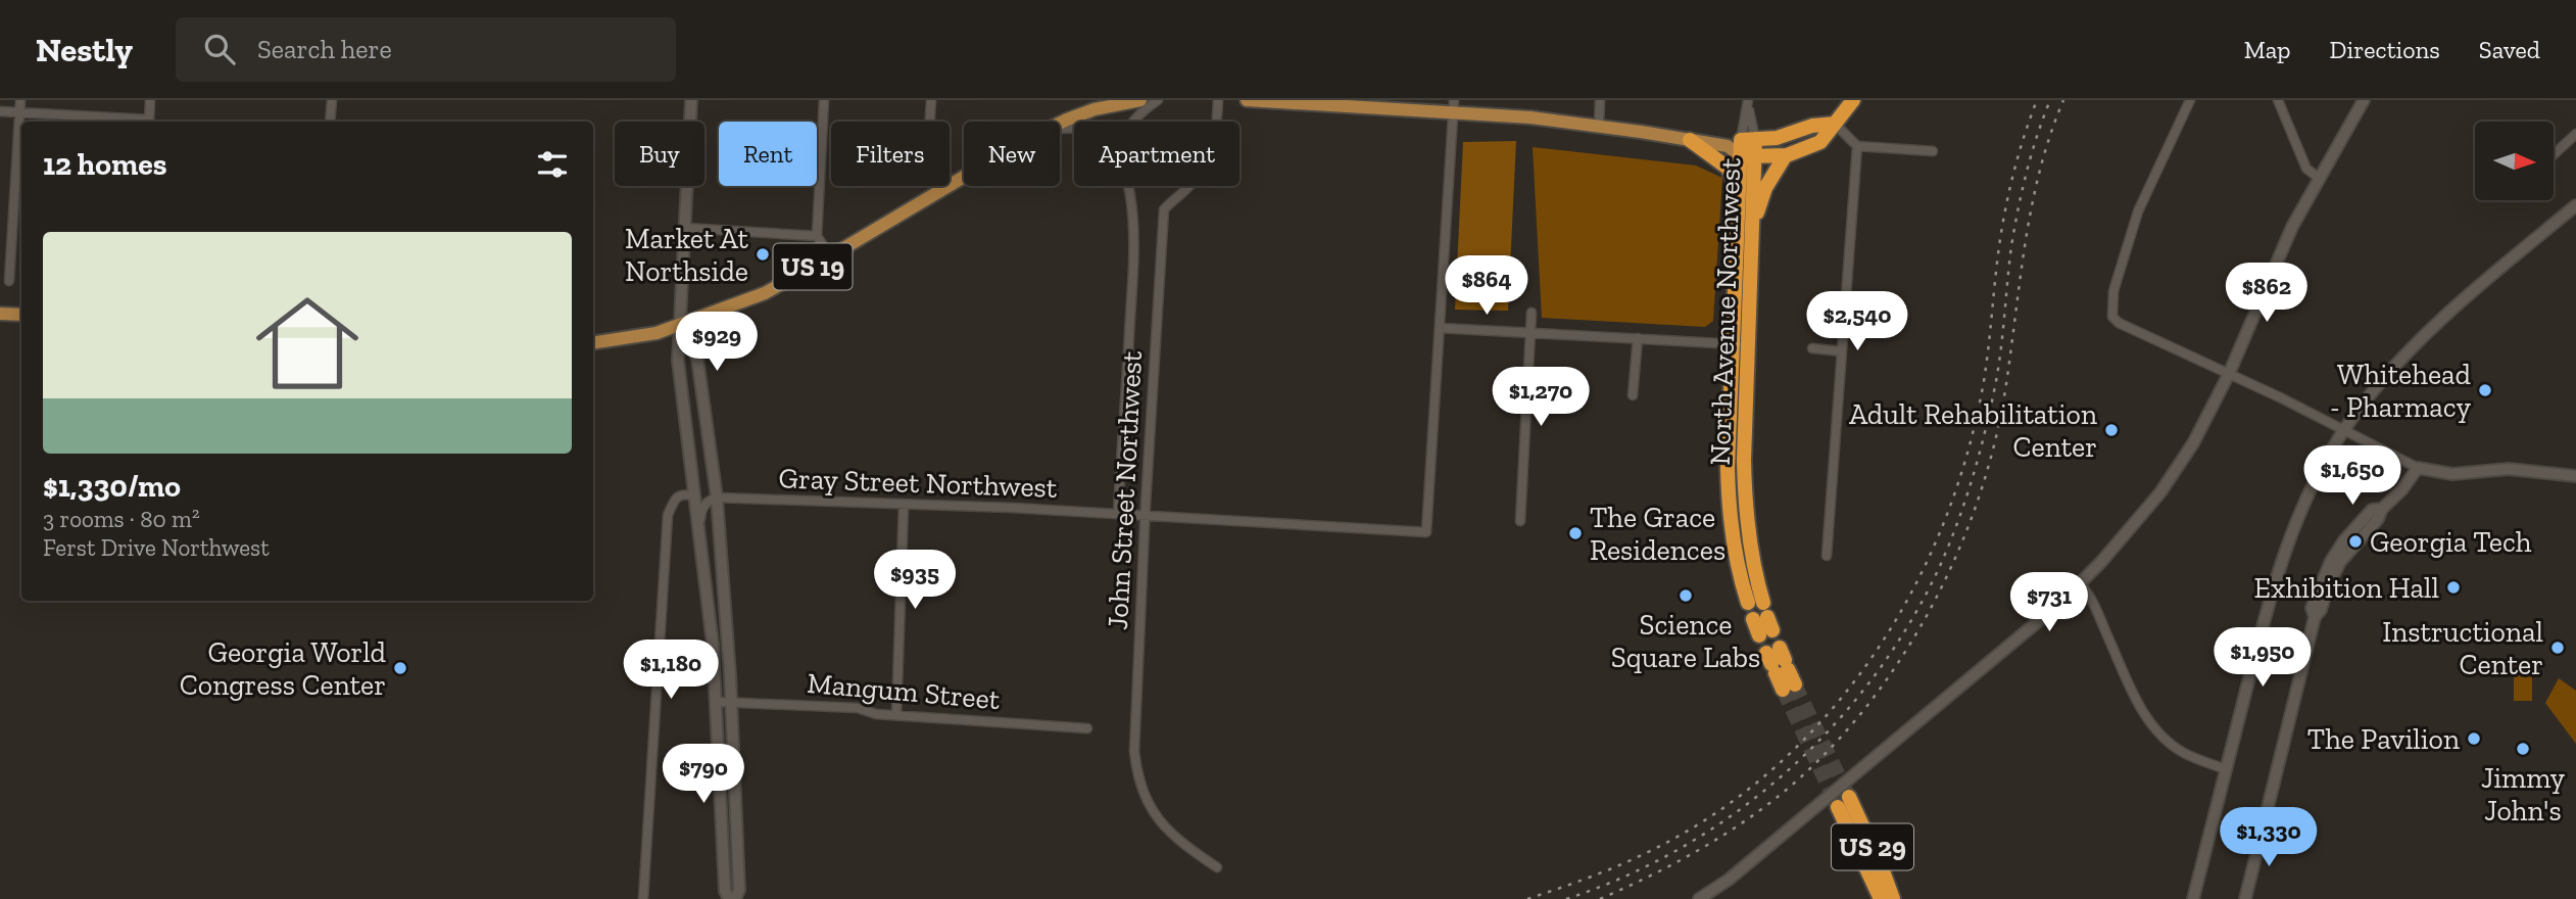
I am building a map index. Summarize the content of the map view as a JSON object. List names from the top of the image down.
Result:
{
  "streets": {
    "highway": ["North Avenue Northwest", "US 29"],
    "main road": ["US 19"],
    "street": ["Gray Street Northwest", "John Street Northwest", "Mangum Street"]
  },
  "crossings": [
    ["Gray Street Northwest", "John Street Northwest"]
  ],
  "places": [
    "Market At Northside",
    "Whitehead - Pharmacy",
    "Adult Rehabilitation Center",
    "The Grace Residences",
    "Georgia Tech",
    "Exhibition Hall",
    "Science Square Labs",
    "Instructional Center",
    "Georgia World Congress Center",
    "The Pavilion",
    "Jimmy John's"
  ],
  "north": "right",
  "page": {
    "header": "Nestly",
    "search": "Search here",
    "nav": ["Map", "Directions", "Saved"],
    "chip": [
      "Buy",
      "Rent",
      "Filters",
      "New",
      "Apartment"
    ],
    "heading": "12 homes",
    "list": [
      {
        "name": "$1,330/mo",
        "note": "3 rooms · 80 m² · Ferst Drive Northwest"
      }
    ],
    "price": [
      "$864",
      "$862",
      "$2,540",
      "$929",
      "$1,270",
      "$1,650",
      "$935",
      "$731",
      "$1,950",
      "$1,180",
      "$790",
      "$1,330"
    ]
  }
}
